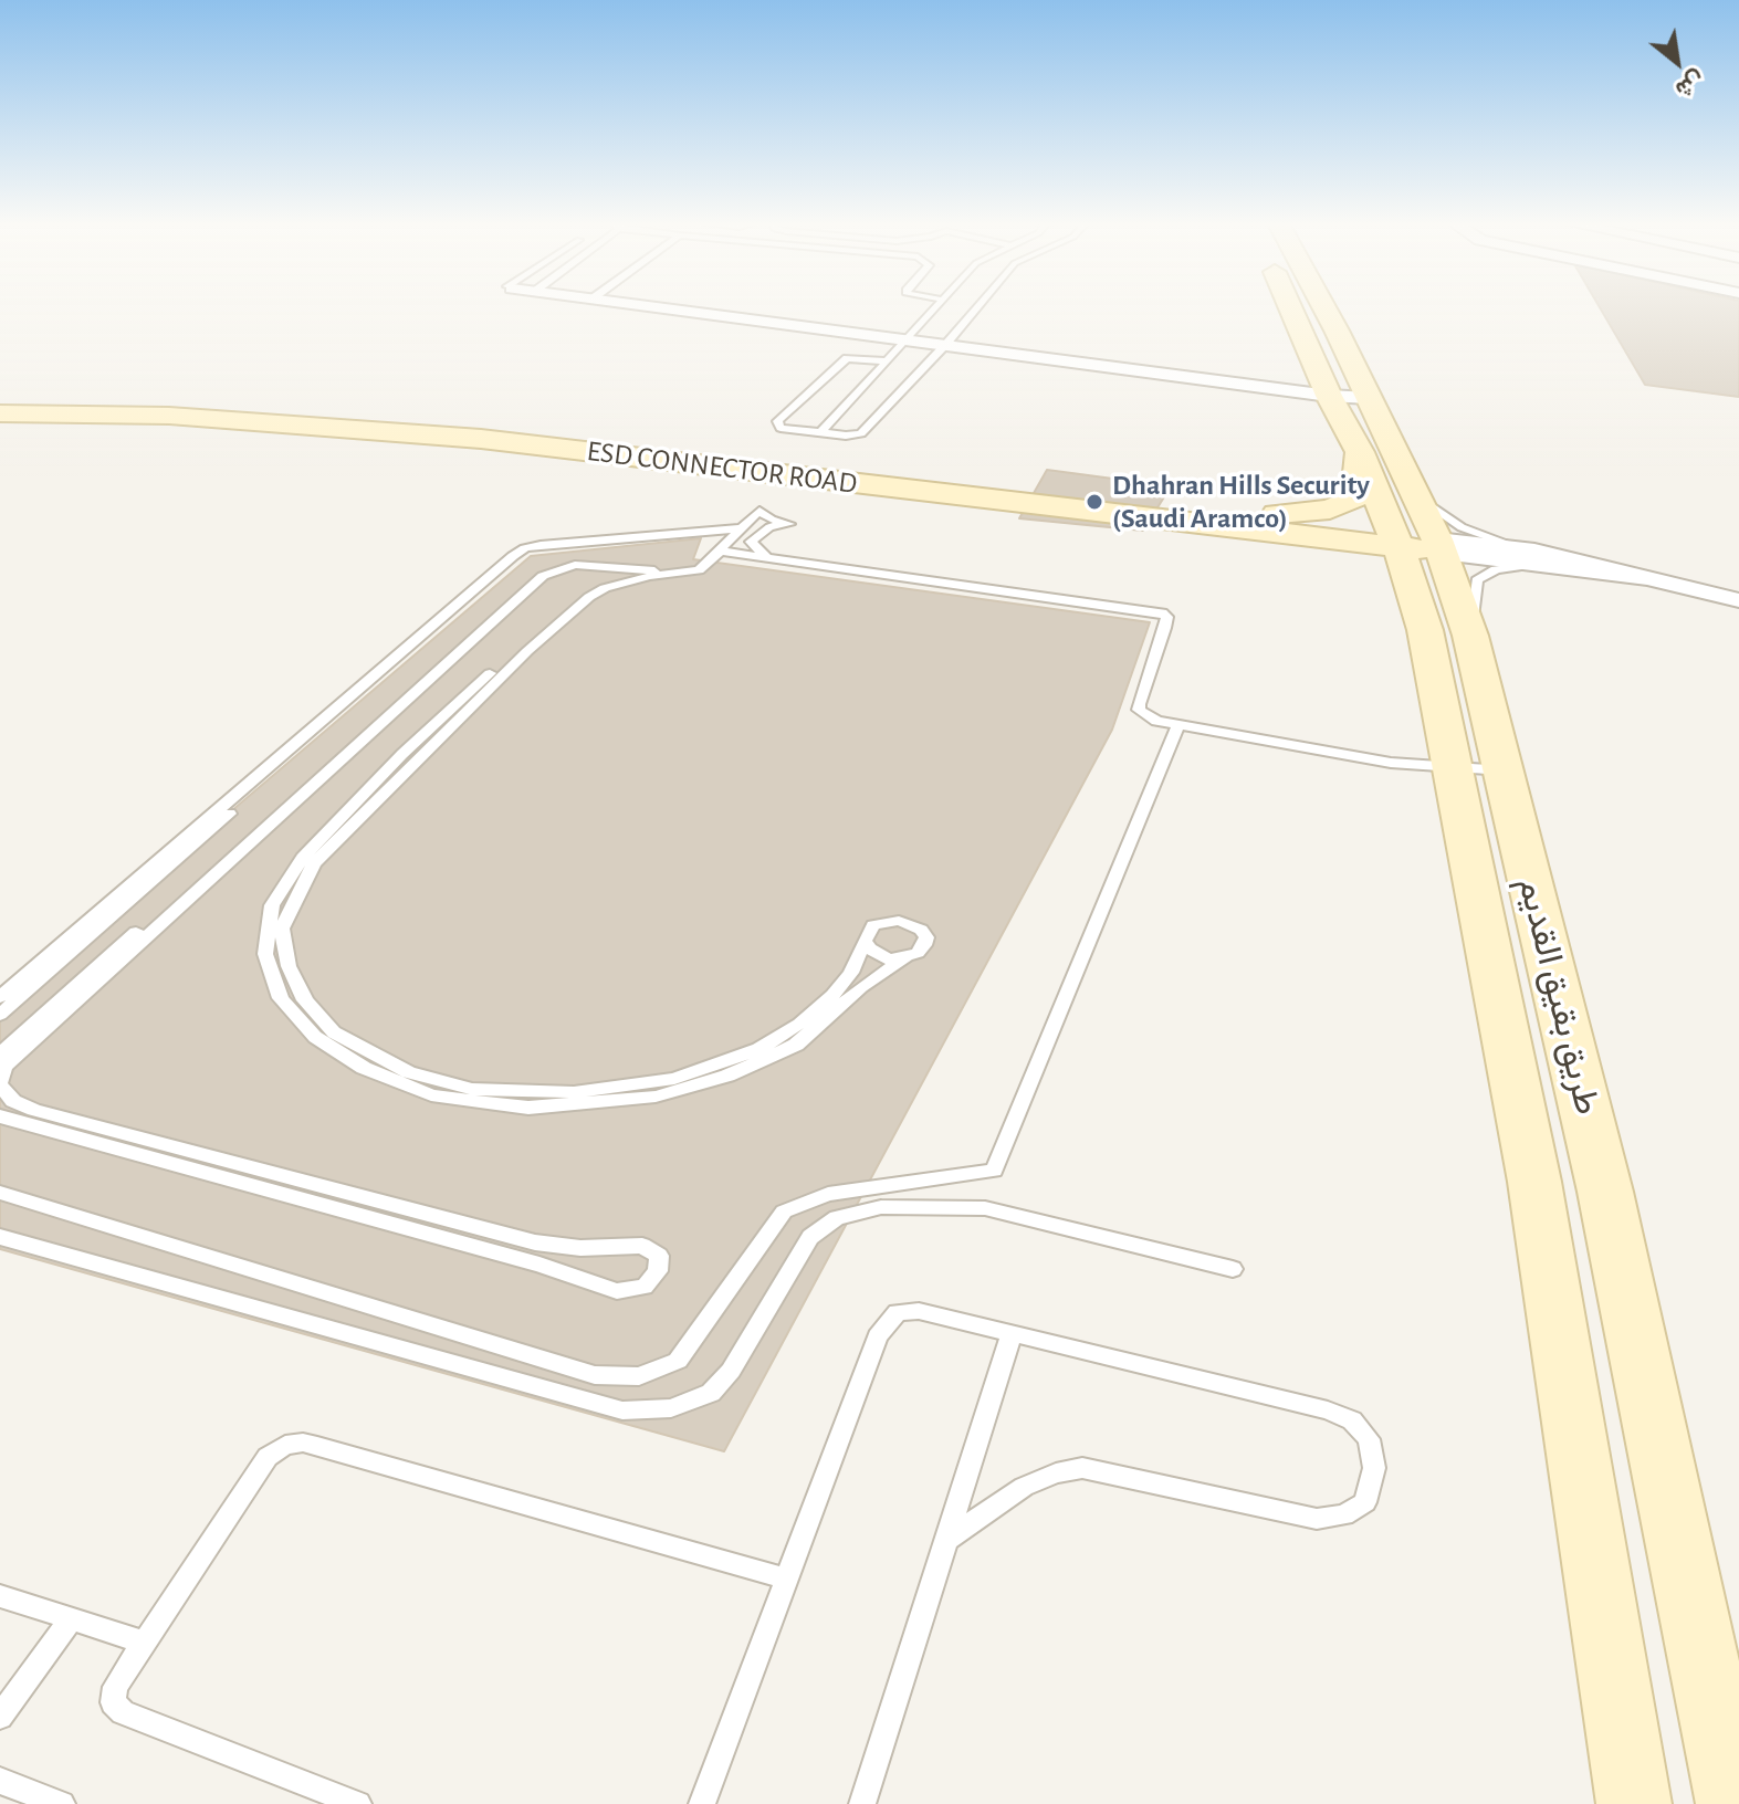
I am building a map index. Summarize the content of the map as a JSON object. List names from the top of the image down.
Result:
{
  "streets": {
    "main road": ["ESD CONNECTOR ROAD", "طريق بقيق القديم"]
  },
  "crossings": [
    ["ESD CONNECTOR ROAD", "طريق بقيق القديم"]
  ],
  "places": ["Dhahran Hills Security (Saudi Aramco)"],
  "north": "bottom right"
}
